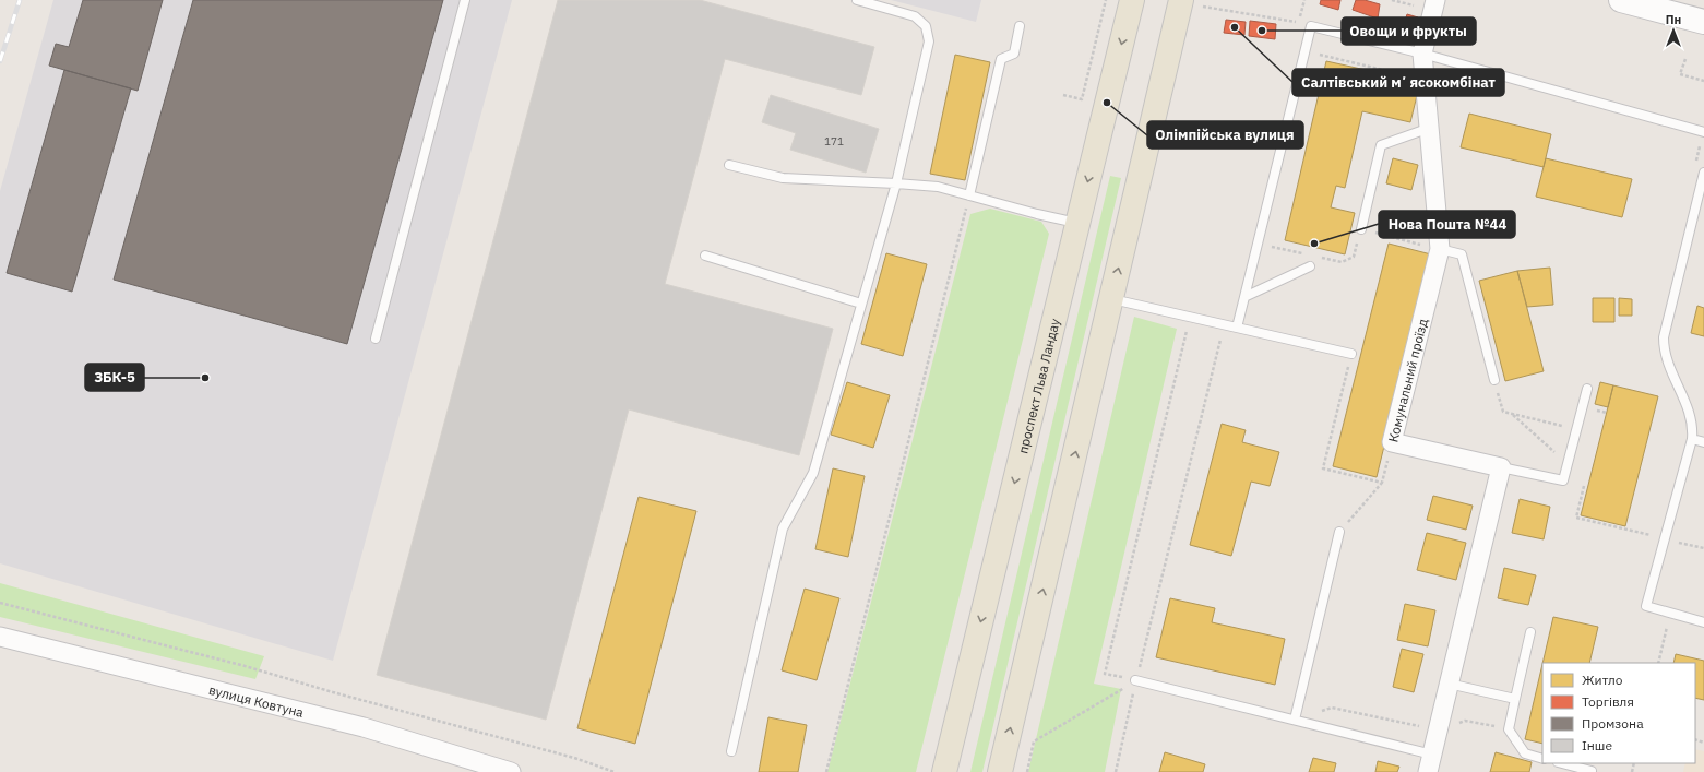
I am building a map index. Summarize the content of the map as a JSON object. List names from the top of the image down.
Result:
{
  "streets": {
    "main road": ["проспект Льва Ландау"],
    "street": ["Комунальний проїзд", "вулиця Ковтуна"]
  },
  "places": [
    "Салтівський мʼясокомбінат",
    "Овощи и фрукты",
    "Олімпійська вулиця",
    "Нова Пошта №44",
    "ЗБК-5"
  ],
  "house_numbers": ["171"],
  "legend": [
    "Житло",
    "Торгівля",
    "Промзона",
    "Інше"
  ],
  "north": "top"
}
